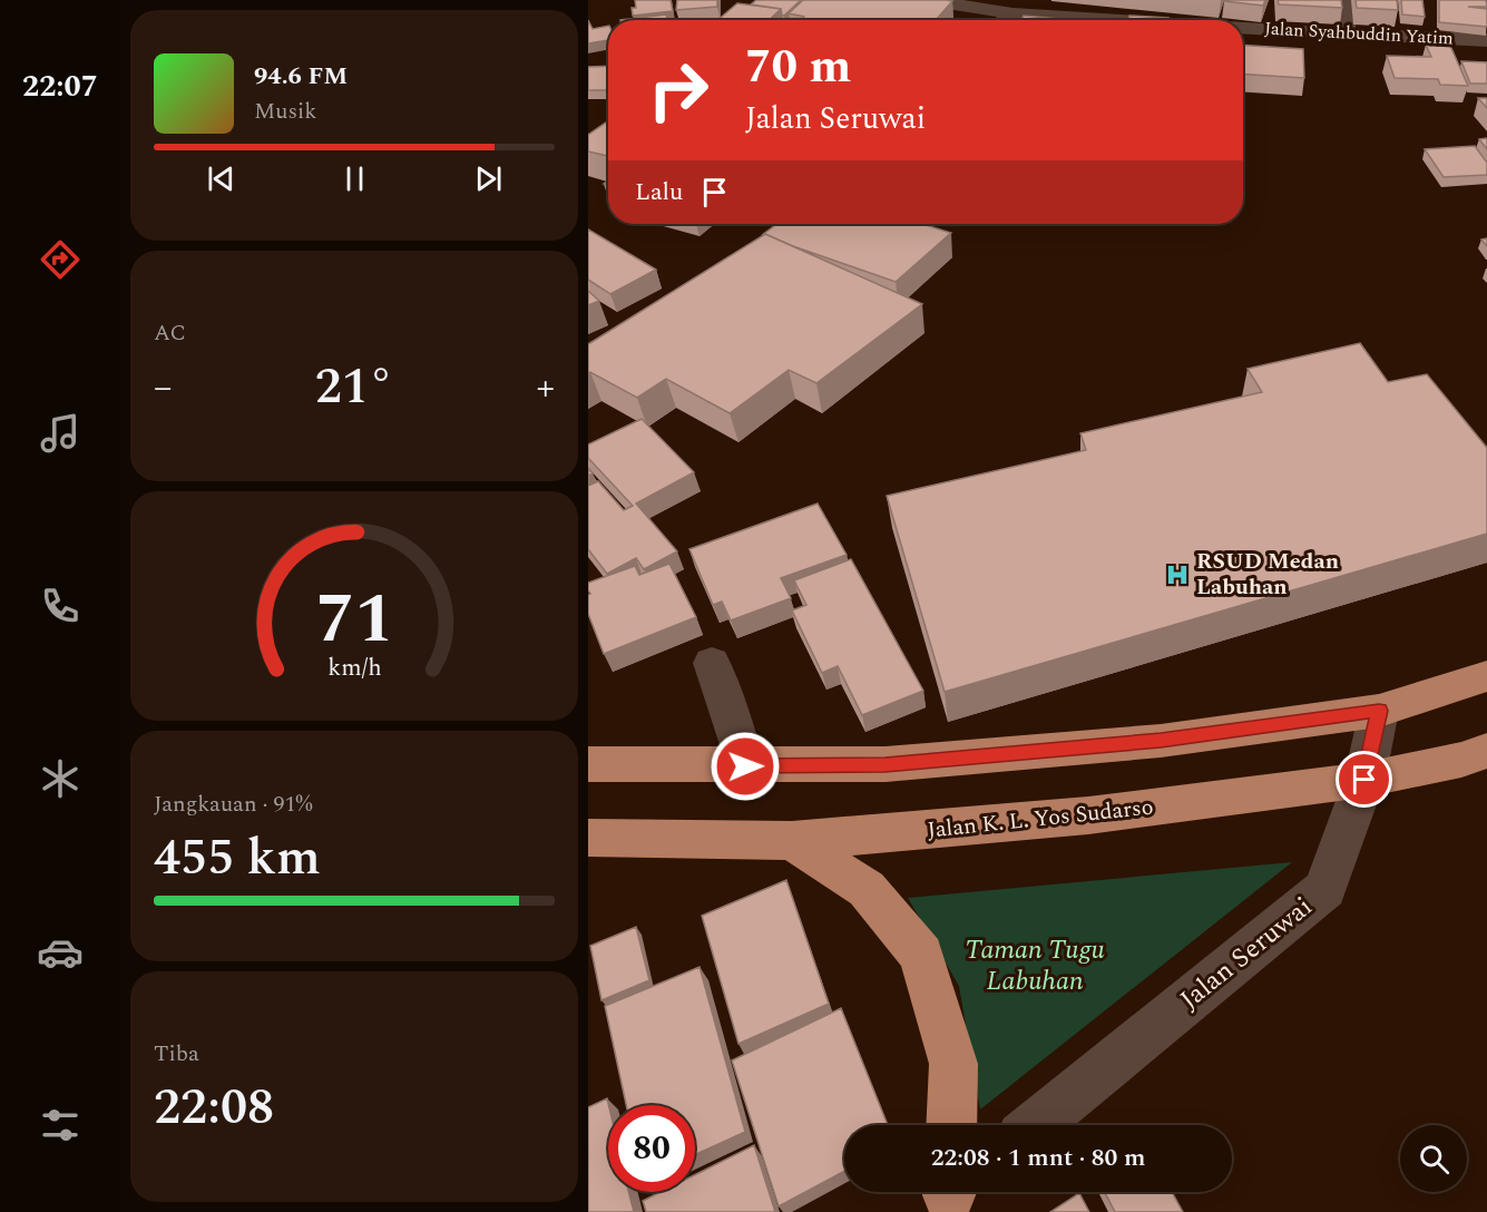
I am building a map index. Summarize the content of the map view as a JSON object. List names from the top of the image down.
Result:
{
  "streets": {
    "highway": ["Jalan K. L. Yos Sudarso"],
    "street": ["Jalan Syahbuddin Yatim", "Jalan Seruwai"]
  },
  "crossings": [
    ["Jalan K. L. Yos Sudarso", "Jalan Seruwai"]
  ],
  "parks": ["Taman Tugu Labuhan"],
  "places": {
    "hospital": ["RSUD Medan Labuhan"]
  },
  "page": {
    "tabs": "22:07",
    "turn": ["70 m", "Jalan Seruwai"],
    "song": ["94.6 FM", "Musik"],
    "then": "Lalu",
    "tile": [
      "AC",
      ["Jangkauan · 91%", "455 km"],
      ["Tiba", "22:08"]
    ],
    "heat": ["−", "21°", "+"],
    "limit": "80",
    "trip": "22:08 · 1 mnt · 80 m",
    "gauge": ["71", "km/h"]
  }
}
